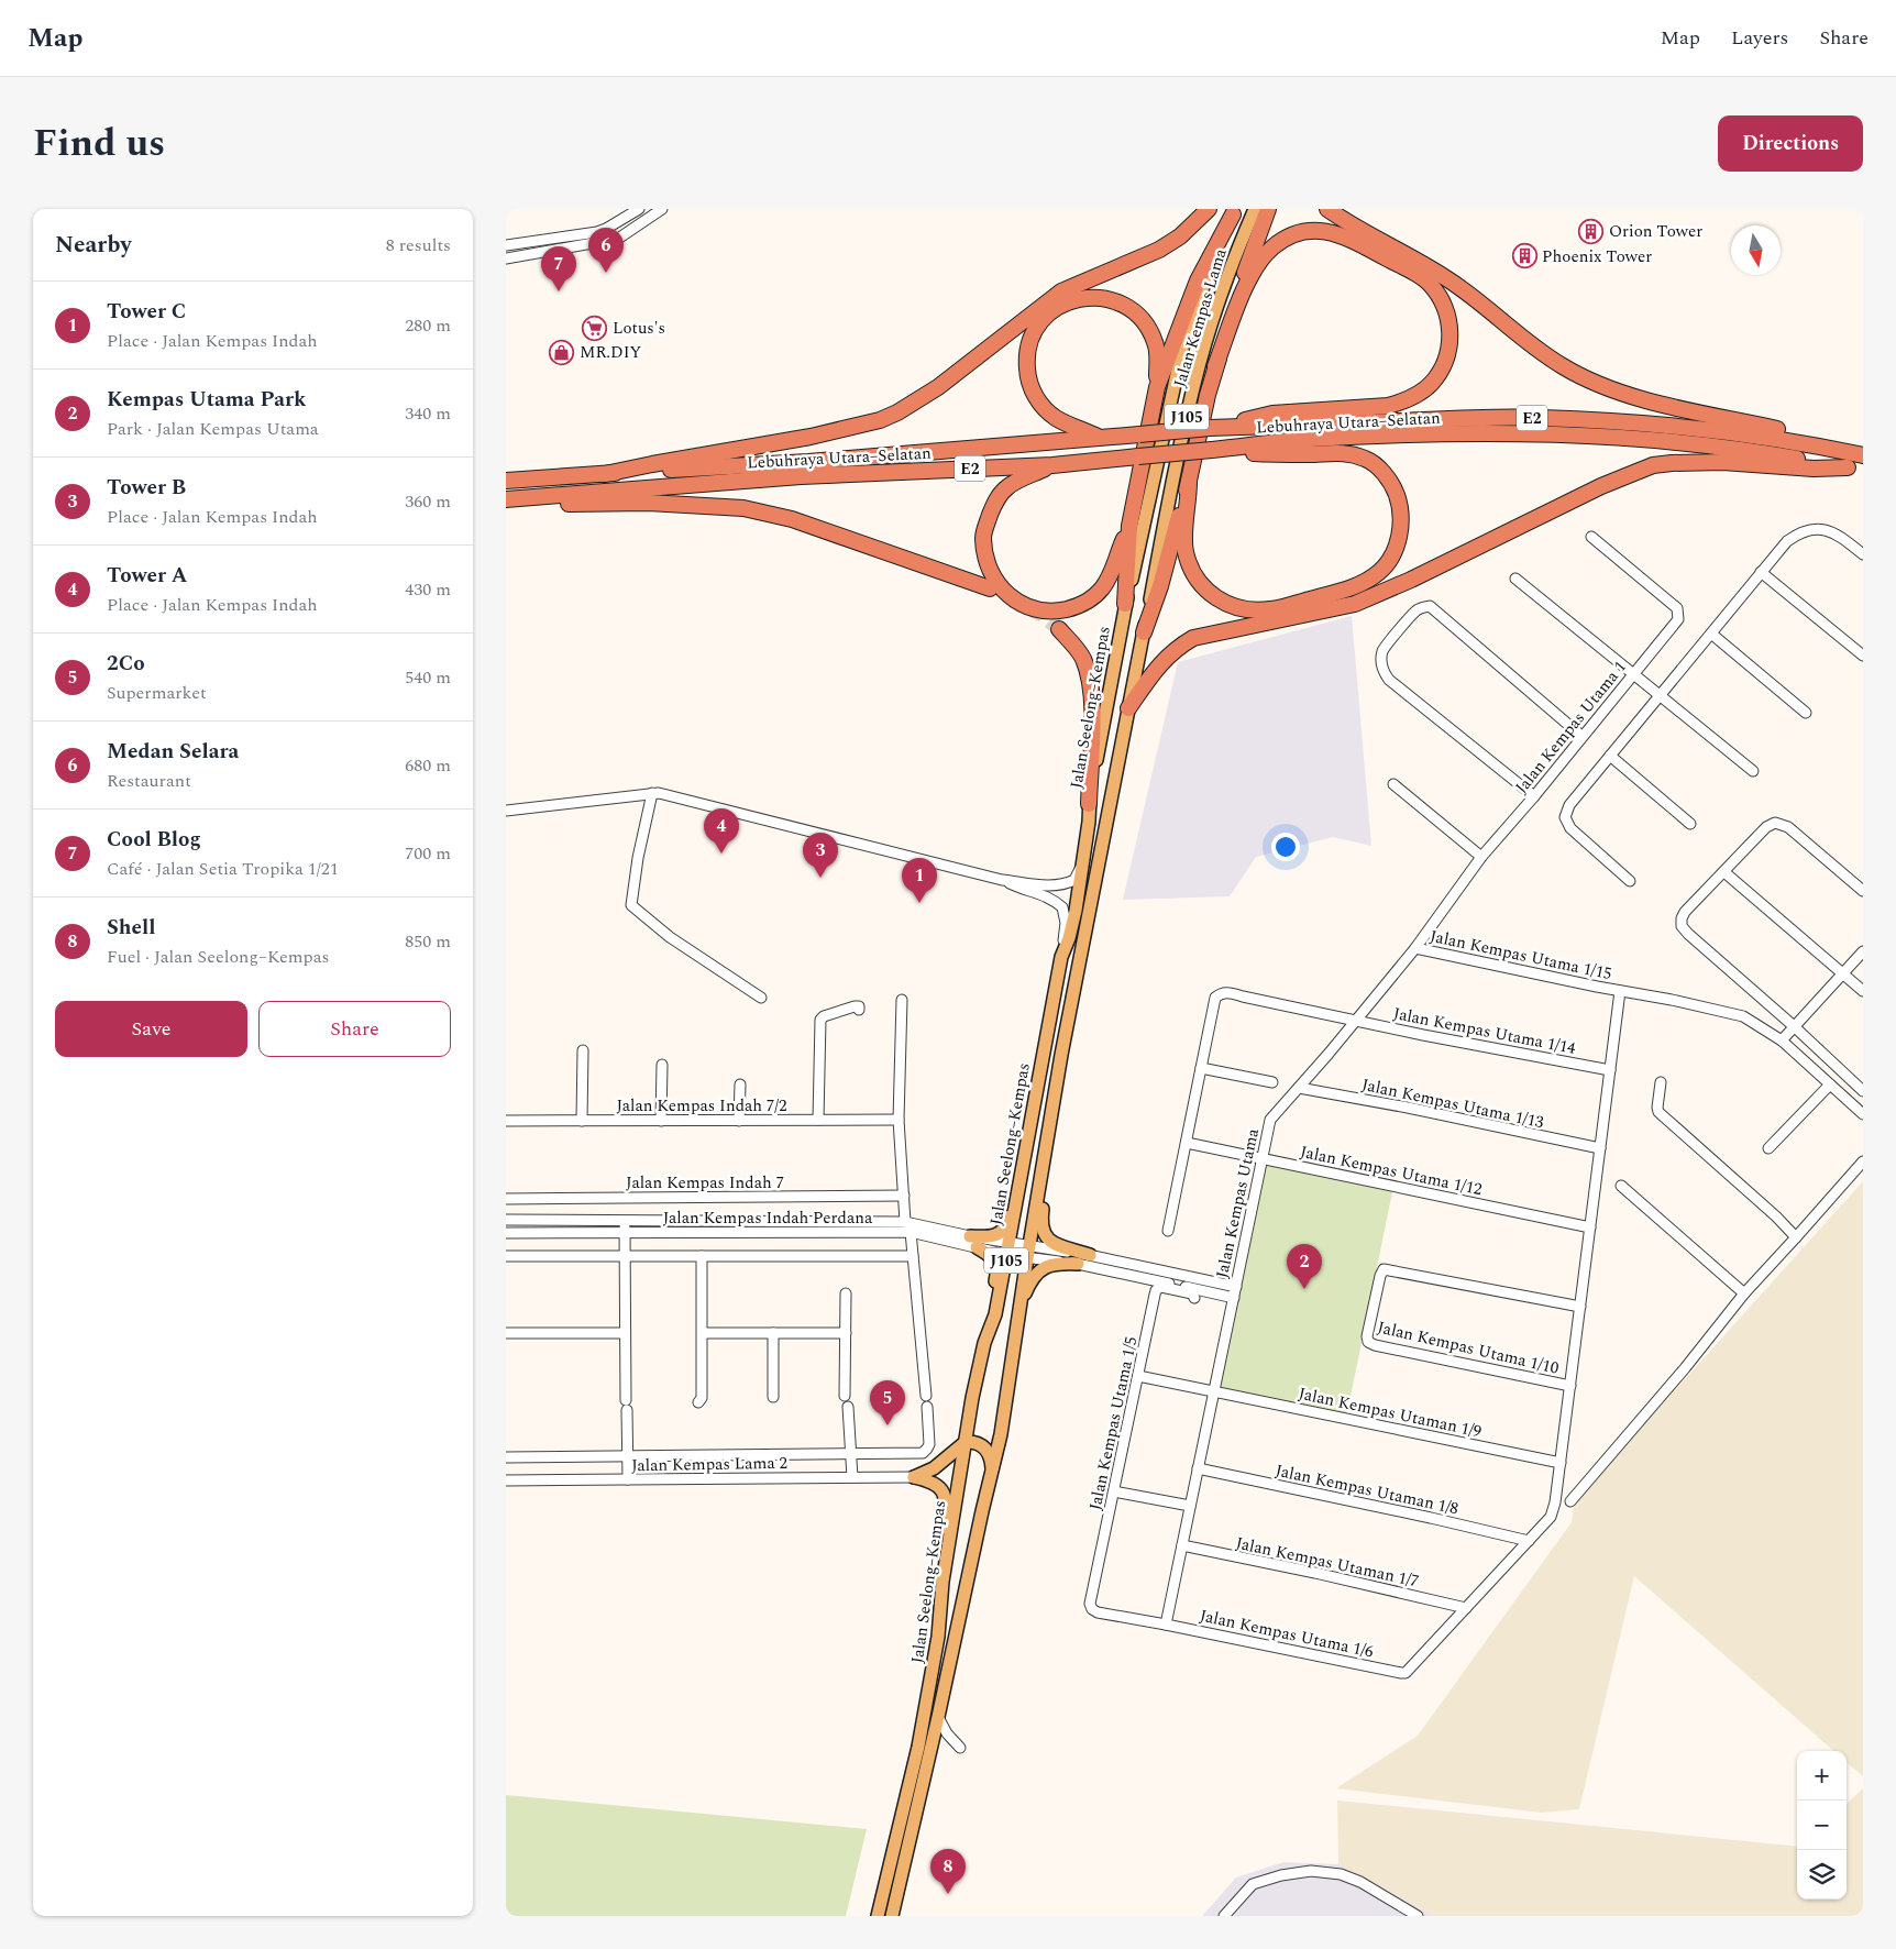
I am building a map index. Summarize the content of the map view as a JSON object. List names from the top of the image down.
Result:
{
  "streets": {
    "highway": ["E2", "Lebuhraya Utara–Selatan"],
    "main road": ["Jalan Kempas Lama", "J105", "Jalan Seelong–Kempas"],
    "street": [
      "Jalan Kempas Utama 1",
      "Jalan Kempas Utama 1/15",
      "Jalan Kempas Utama 1/14",
      "Jalan Kempas Utama 1/13",
      "Jalan Kempas Indah 7/2",
      "Jalan Kempas Utama 1/12",
      "Jalan Kempas Indah 7",
      "Jalan Kempas Utama",
      "Jalan Kempas Indah Perdana",
      "Jalan Kempas Utama 1/10",
      "Jalan Kempas Utaman 1/9",
      "Jalan Kempas Utama 1/5",
      "Jalan Kempas Lama 2",
      "Jalan Kempas Utaman 1/8",
      "Jalan Kempas Utaman 1/7",
      "Jalan Kempas Utama 1/6"
    ]
  },
  "crossings": [
    ["Jalan Kempas Lama", "Jalan Seelong–Kempas"],
    ["Jalan Kempas Utama 1", "Jalan Kempas Utama"],
    ["Jalan Kempas Utama 1/15", "Jalan Kempas Utama"],
    ["Jalan Kempas Utama 1/14", "Jalan Kempas Utama"],
    ["Jalan Kempas Utama 1/13", "Jalan Kempas Utama"],
    ["Jalan Kempas Utama 1/12", "Jalan Kempas Utama"],
    ["Jalan Kempas Utama", "Jalan Kempas Utaman 1/9"],
    ["Jalan Kempas Utama", "Jalan Kempas Utaman 1/8"],
    ["Jalan Kempas Utama", "Jalan Kempas Utaman 1/7"],
    ["Jalan Kempas Utama", "Jalan Kempas Utama 1/6"],
    ["Jalan Kempas Utaman 1/9", "Jalan Kempas Utama 1/5"],
    ["Jalan Kempas Utama 1/5", "Jalan Kempas Utama 1/6"],
    ["Jalan Kempas Utaman 1/7", "Jalan Kempas Utama 1/6"]
  ],
  "places": {
    "building": ["Orion Tower", "Phoenix Tower"],
    "supermarket": ["Lotus's"],
    "shop": ["MR.DIY"]
  },
  "north": "bottom",
  "page": {
    "header": "Map",
    "nav": ["Map", "Layers", "Share"],
    "title": "Find us",
    "buttons": [
      "Directions",
      ["Save", "Share"]
    ],
    "heading": ["Nearby", "8 results"],
    "pins": [
      "6",
      "7",
      "4",
      "3",
      "1",
      "2",
      "5",
      "8"
    ],
    "list": [
      {
        "mark": "1",
        "name": "Tower C",
        "note": "Place · Jalan Kempas Indah",
        "value": "280 m"
      },
      {
        "mark": "2",
        "name": "Kempas Utama Park",
        "note": "Park · Jalan Kempas Utama",
        "value": "340 m"
      },
      {
        "mark": "3",
        "name": "Tower B",
        "note": "Place · Jalan Kempas Indah",
        "value": "360 m"
      },
      {
        "mark": "4",
        "name": "Tower A",
        "note": "Place · Jalan Kempas Indah",
        "value": "430 m"
      },
      {
        "mark": "5",
        "name": "2Co",
        "note": "Supermarket",
        "value": "540 m"
      },
      {
        "mark": "6",
        "name": "Medan Selara",
        "note": "Restaurant",
        "value": "680 m"
      },
      {
        "mark": "7",
        "name": "Cool Blog",
        "note": "Café · Jalan Setia Tropika 1/21",
        "value": "700 m"
      },
      {
        "mark": "8",
        "name": "Shell",
        "note": "Fuel · Jalan Seelong–Kempas",
        "value": "850 m"
      }
    ],
    "map_buttons": ["+", "−"]
  }
}
